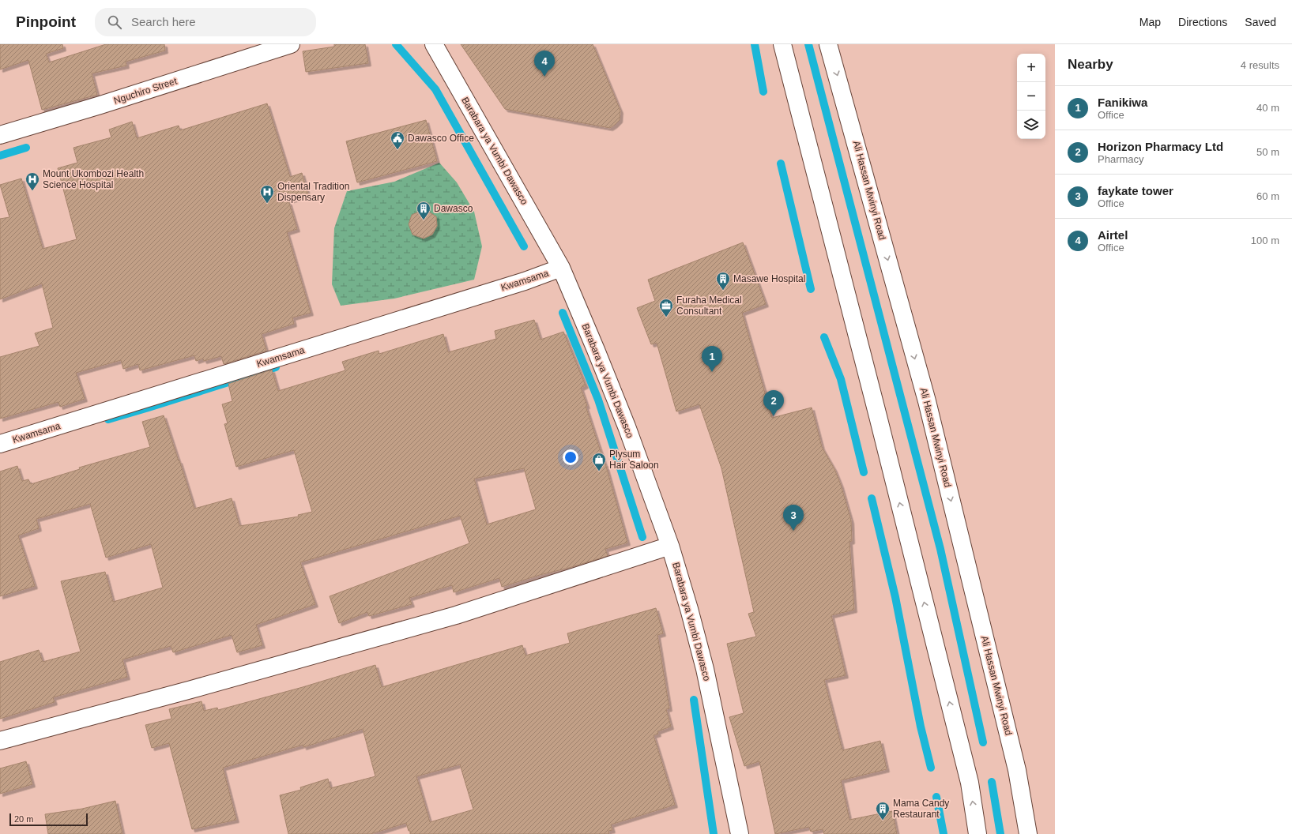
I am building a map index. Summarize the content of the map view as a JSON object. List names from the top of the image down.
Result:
{
  "streets": {
    "main road": [
      "Nguchiro Street",
      "Barabara ya Vumbi Dawasco",
      "Ali Hassan Mwinyi Road",
      "Kwamsama"
    ]
  },
  "crossings": [
    ["Barabara ya Vumbi Dawasco", "Kwamsama"]
  ],
  "places": {
    "public building": ["Dawasco Office"],
    "hospital": ["Mount Ukombozi Health Science Hospital", "Oriental Tradition Dispensary"],
    "building": ["Dawasco", "Masawe Hospital", "Mama Candy Restaurant"],
    "office": ["Furaha Medical Consultant"],
    "shop": ["Plysum Hair Saloon"]
  },
  "scale_bar": "20 m",
  "page": {
    "header": "Pinpoint",
    "search": "Search here",
    "nav": ["Map", "Directions", "Saved"],
    "heading": ["Nearby", "4 results"],
    "pins": [
      "4",
      "1",
      "2",
      "3"
    ],
    "map_buttons": ["+", "−"],
    "list": [
      {
        "mark": "1",
        "name": "Fanikiwa",
        "note": "Office",
        "value": "40 m"
      },
      {
        "mark": "2",
        "name": "Horizon Pharmacy Ltd",
        "note": "Pharmacy",
        "value": "50 m"
      },
      {
        "mark": "3",
        "name": "faykate tower",
        "note": "Office",
        "value": "60 m"
      },
      {
        "mark": "4",
        "name": "Airtel",
        "note": "Office",
        "value": "100 m"
      }
    ],
    "scale": "20 m"
  }
}
